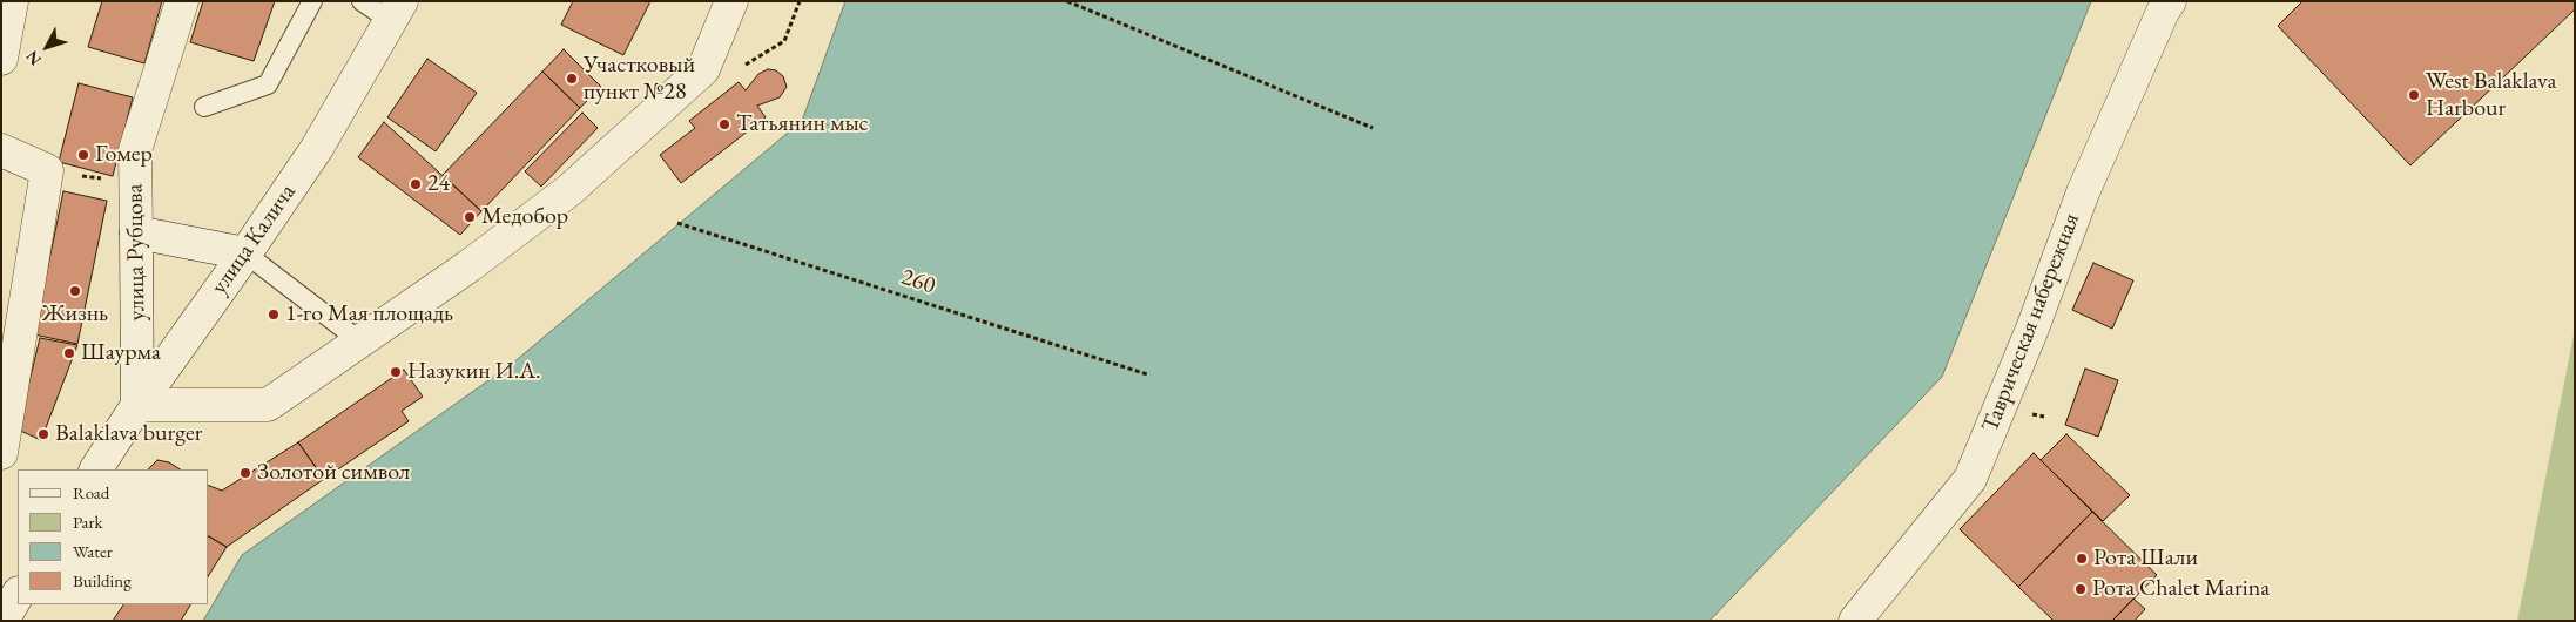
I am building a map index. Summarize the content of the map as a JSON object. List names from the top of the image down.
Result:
{
  "streets": {
    "street": ["улица Калича", "улица Рубцова", "Таврическая набережная"],
    "path": ["260"]
  },
  "crossings": [
    ["улица Калича", "улица Рубцова"]
  ],
  "places": [
    "Участковый пункт №28",
    "West Balaklava Harbour",
    "Татьянин мыс",
    "Гомер",
    "24",
    "Медобор",
    "Жизнь",
    "1-го Мая площадь",
    "Шаурма",
    "Назукин И.А.",
    "Balaklava burger",
    "Золотой символ",
    "Рота Шали",
    "Рота Chalet Marina"
  ],
  "legend": [
    "Road",
    "Park",
    "Water",
    "Building"
  ],
  "north": "bottom left"
}
